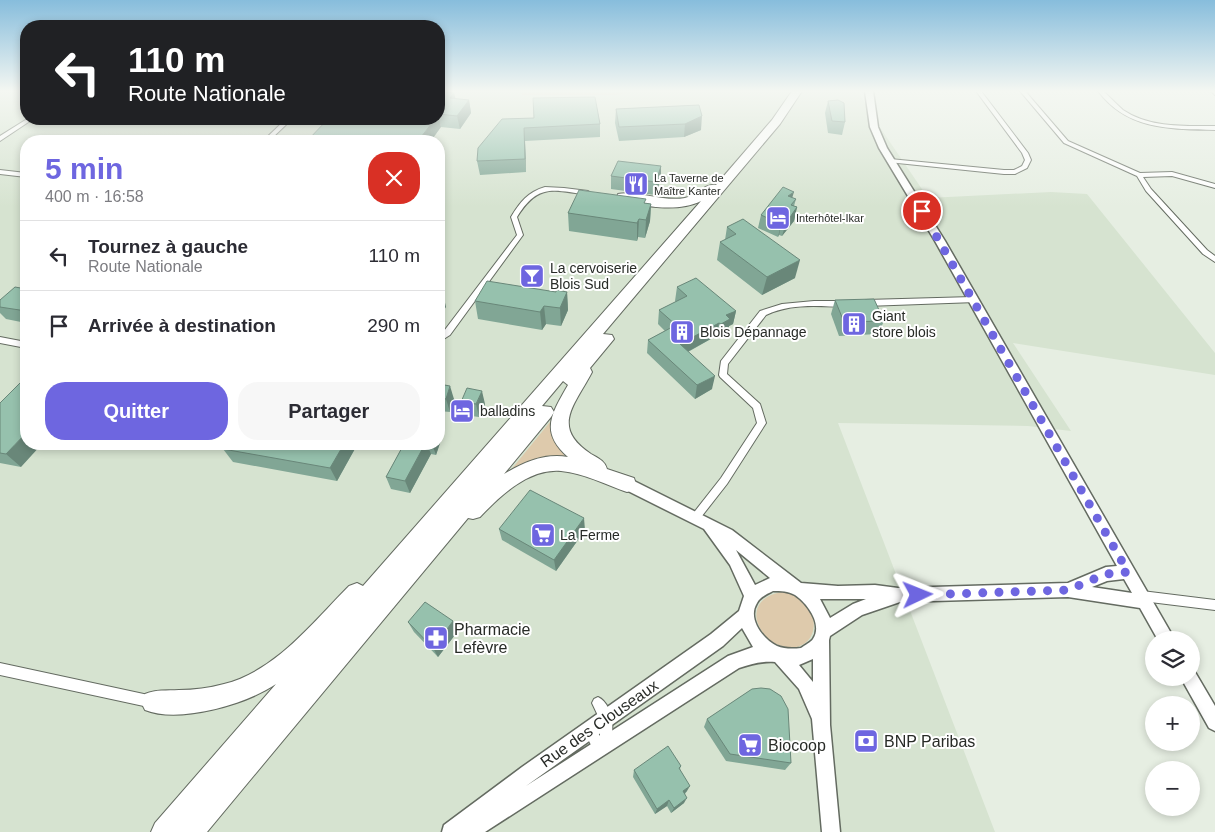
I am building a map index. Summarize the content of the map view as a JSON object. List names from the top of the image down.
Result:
{
  "streets": {
    "street": ["Rue des Clouseaux"]
  },
  "places": {
    "restaurant": ["La Taverne de Maître Kanter"],
    "hotel": ["Interhôtel-Ikar", "balladins"],
    "bar": ["La cervoiserie Blois Sud"],
    "building": ["Giant store blois", "Blois Dépannage"],
    "supermarket": ["La Ferme", "Biocoop"],
    "pharmacy": ["Pharmacie Lefèvre"],
    "bank": ["BNP Paribas"]
  },
  "page": {
    "turn": ["110 m", "Route Nationale"],
    "heading": ["5 min", "400 m · 16:58"],
    "list": [
      {
        "name": "Tournez à gauche",
        "note": "Route Nationale",
        "value": "110 m"
      },
      {
        "name": "Arrivée à destination",
        "value": "290 m"
      }
    ],
    "buttons": ["Quitter", "Partager"],
    "map_buttons": ["+", "−"]
  }
}
